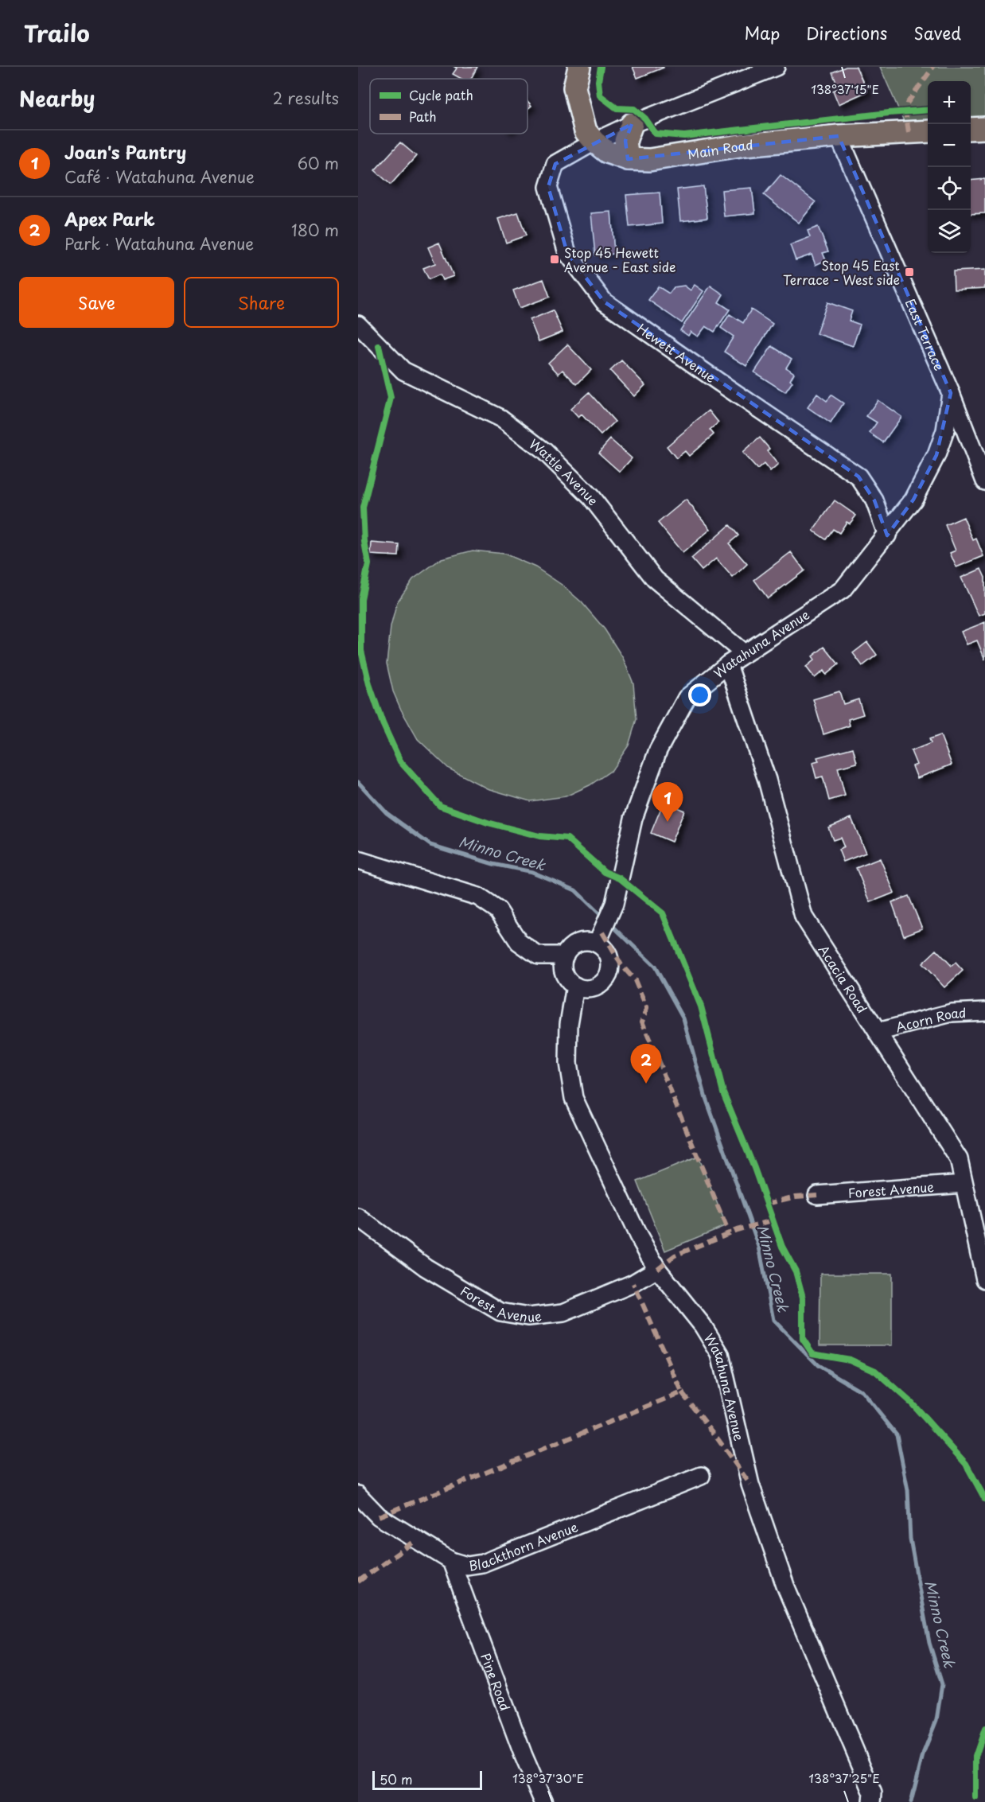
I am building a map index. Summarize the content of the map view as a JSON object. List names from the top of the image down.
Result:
{
  "streets": {
    "main road": ["Main Road"],
    "street": [
      "East Terrace",
      "Hewett Avenue",
      "Wattle Avenue",
      "Watahuna Avenue",
      "Acacia Road",
      "Acorn Road",
      "Forest Avenue",
      "Blackthorn Avenue",
      "Pine Road"
    ]
  },
  "crossings": [
    ["Main Road", "East Terrace"],
    ["Main Road", "Hewett Avenue"],
    ["East Terrace", "Watahuna Avenue"],
    ["Hewett Avenue", "Watahuna Avenue"],
    ["Wattle Avenue", "Watahuna Avenue"],
    ["Watahuna Avenue", "Acacia Road"],
    ["Watahuna Avenue", "Forest Avenue"],
    ["Acacia Road", "Acorn Road"],
    ["Acacia Road", "Forest Avenue"],
    ["Blackthorn Avenue", "Pine Road"]
  ],
  "water": ["Minno Creek"],
  "places": {
    "transit": ["Stop 45 Hewett Avenue - East side", "Stop 45 East Terrace - West side"]
  },
  "legend": ["Cycle path", "Path"],
  "scale_bar": "50 m",
  "page": {
    "header": "Trailo",
    "nav": ["Map", "Directions", "Saved"],
    "heading": ["Nearby", "2 results"],
    "map_buttons": ["+", "−"],
    "list": [
      {
        "mark": "1",
        "name": "Joan's Pantry",
        "note": "Café · Watahuna Avenue",
        "value": "60 m"
      },
      {
        "mark": "2",
        "name": "Apex Park",
        "note": "Park · Watahuna Avenue",
        "value": "180 m"
      }
    ],
    "buttons": ["Save", "Share"],
    "pins": ["1", "2"],
    "scale": "50 m"
  },
  "coordinates": ["138°37'15\"E", "138°37'30\"E", "138°37'25\"E"]
}
